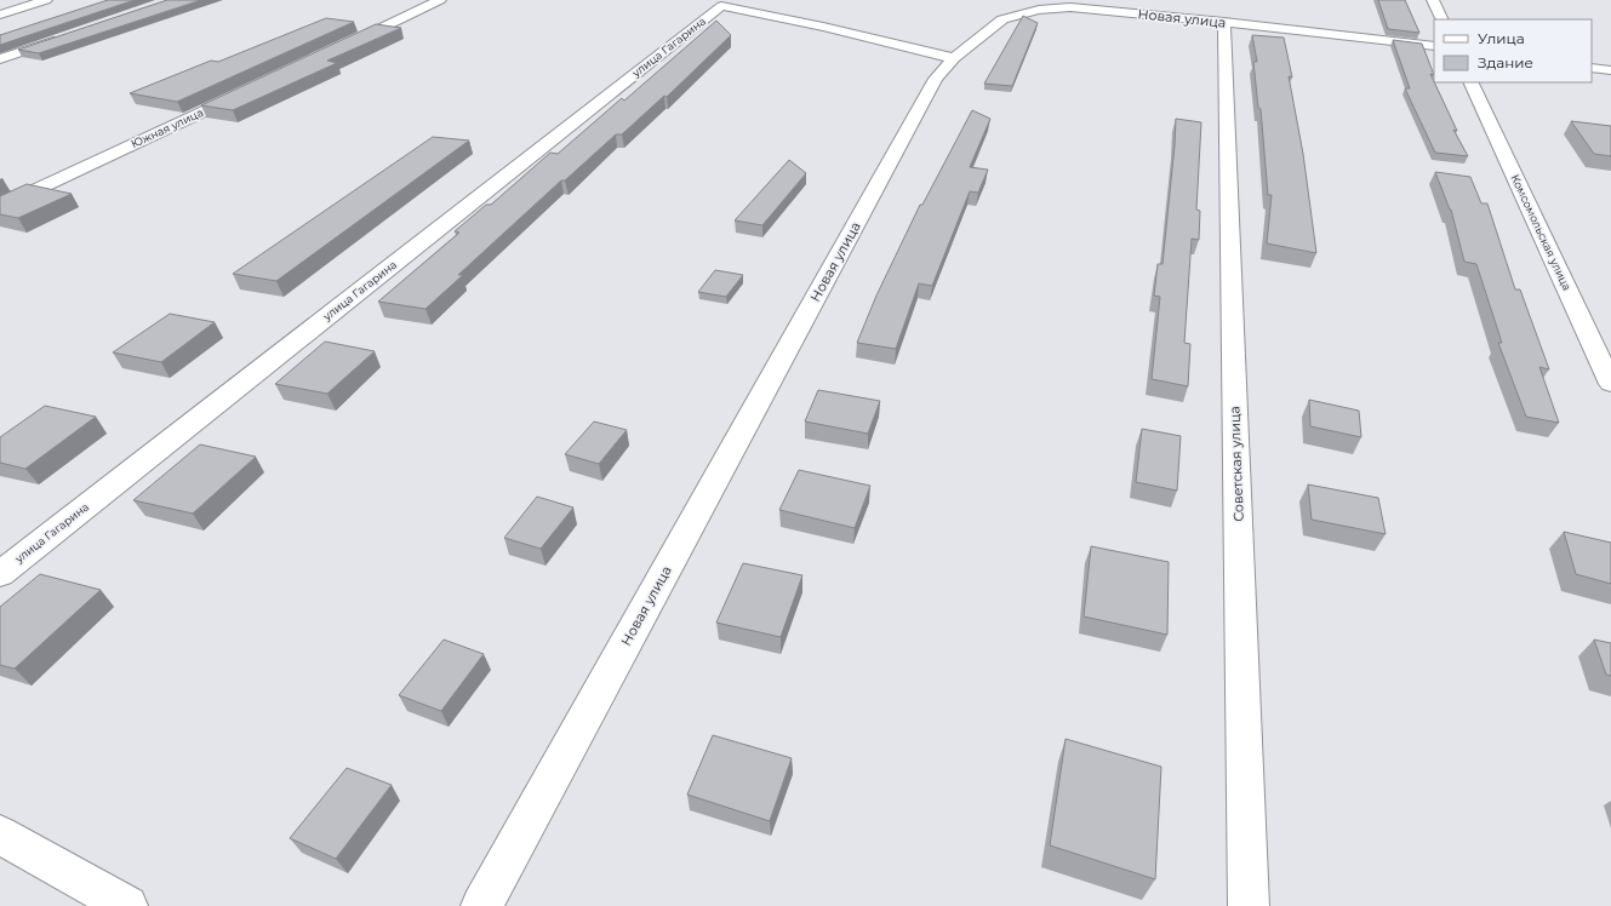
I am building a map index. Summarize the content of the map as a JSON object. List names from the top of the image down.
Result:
{
  "streets": {
    "street": [
      "Новая улица",
      "улица Гагарина",
      "Южная улица",
      "Комсомольская улица",
      "Советская улица"
    ]
  },
  "crossings": [
    ["Новая улица", "Советская улица"]
  ],
  "legend": ["Улица", "Здание"]
}
